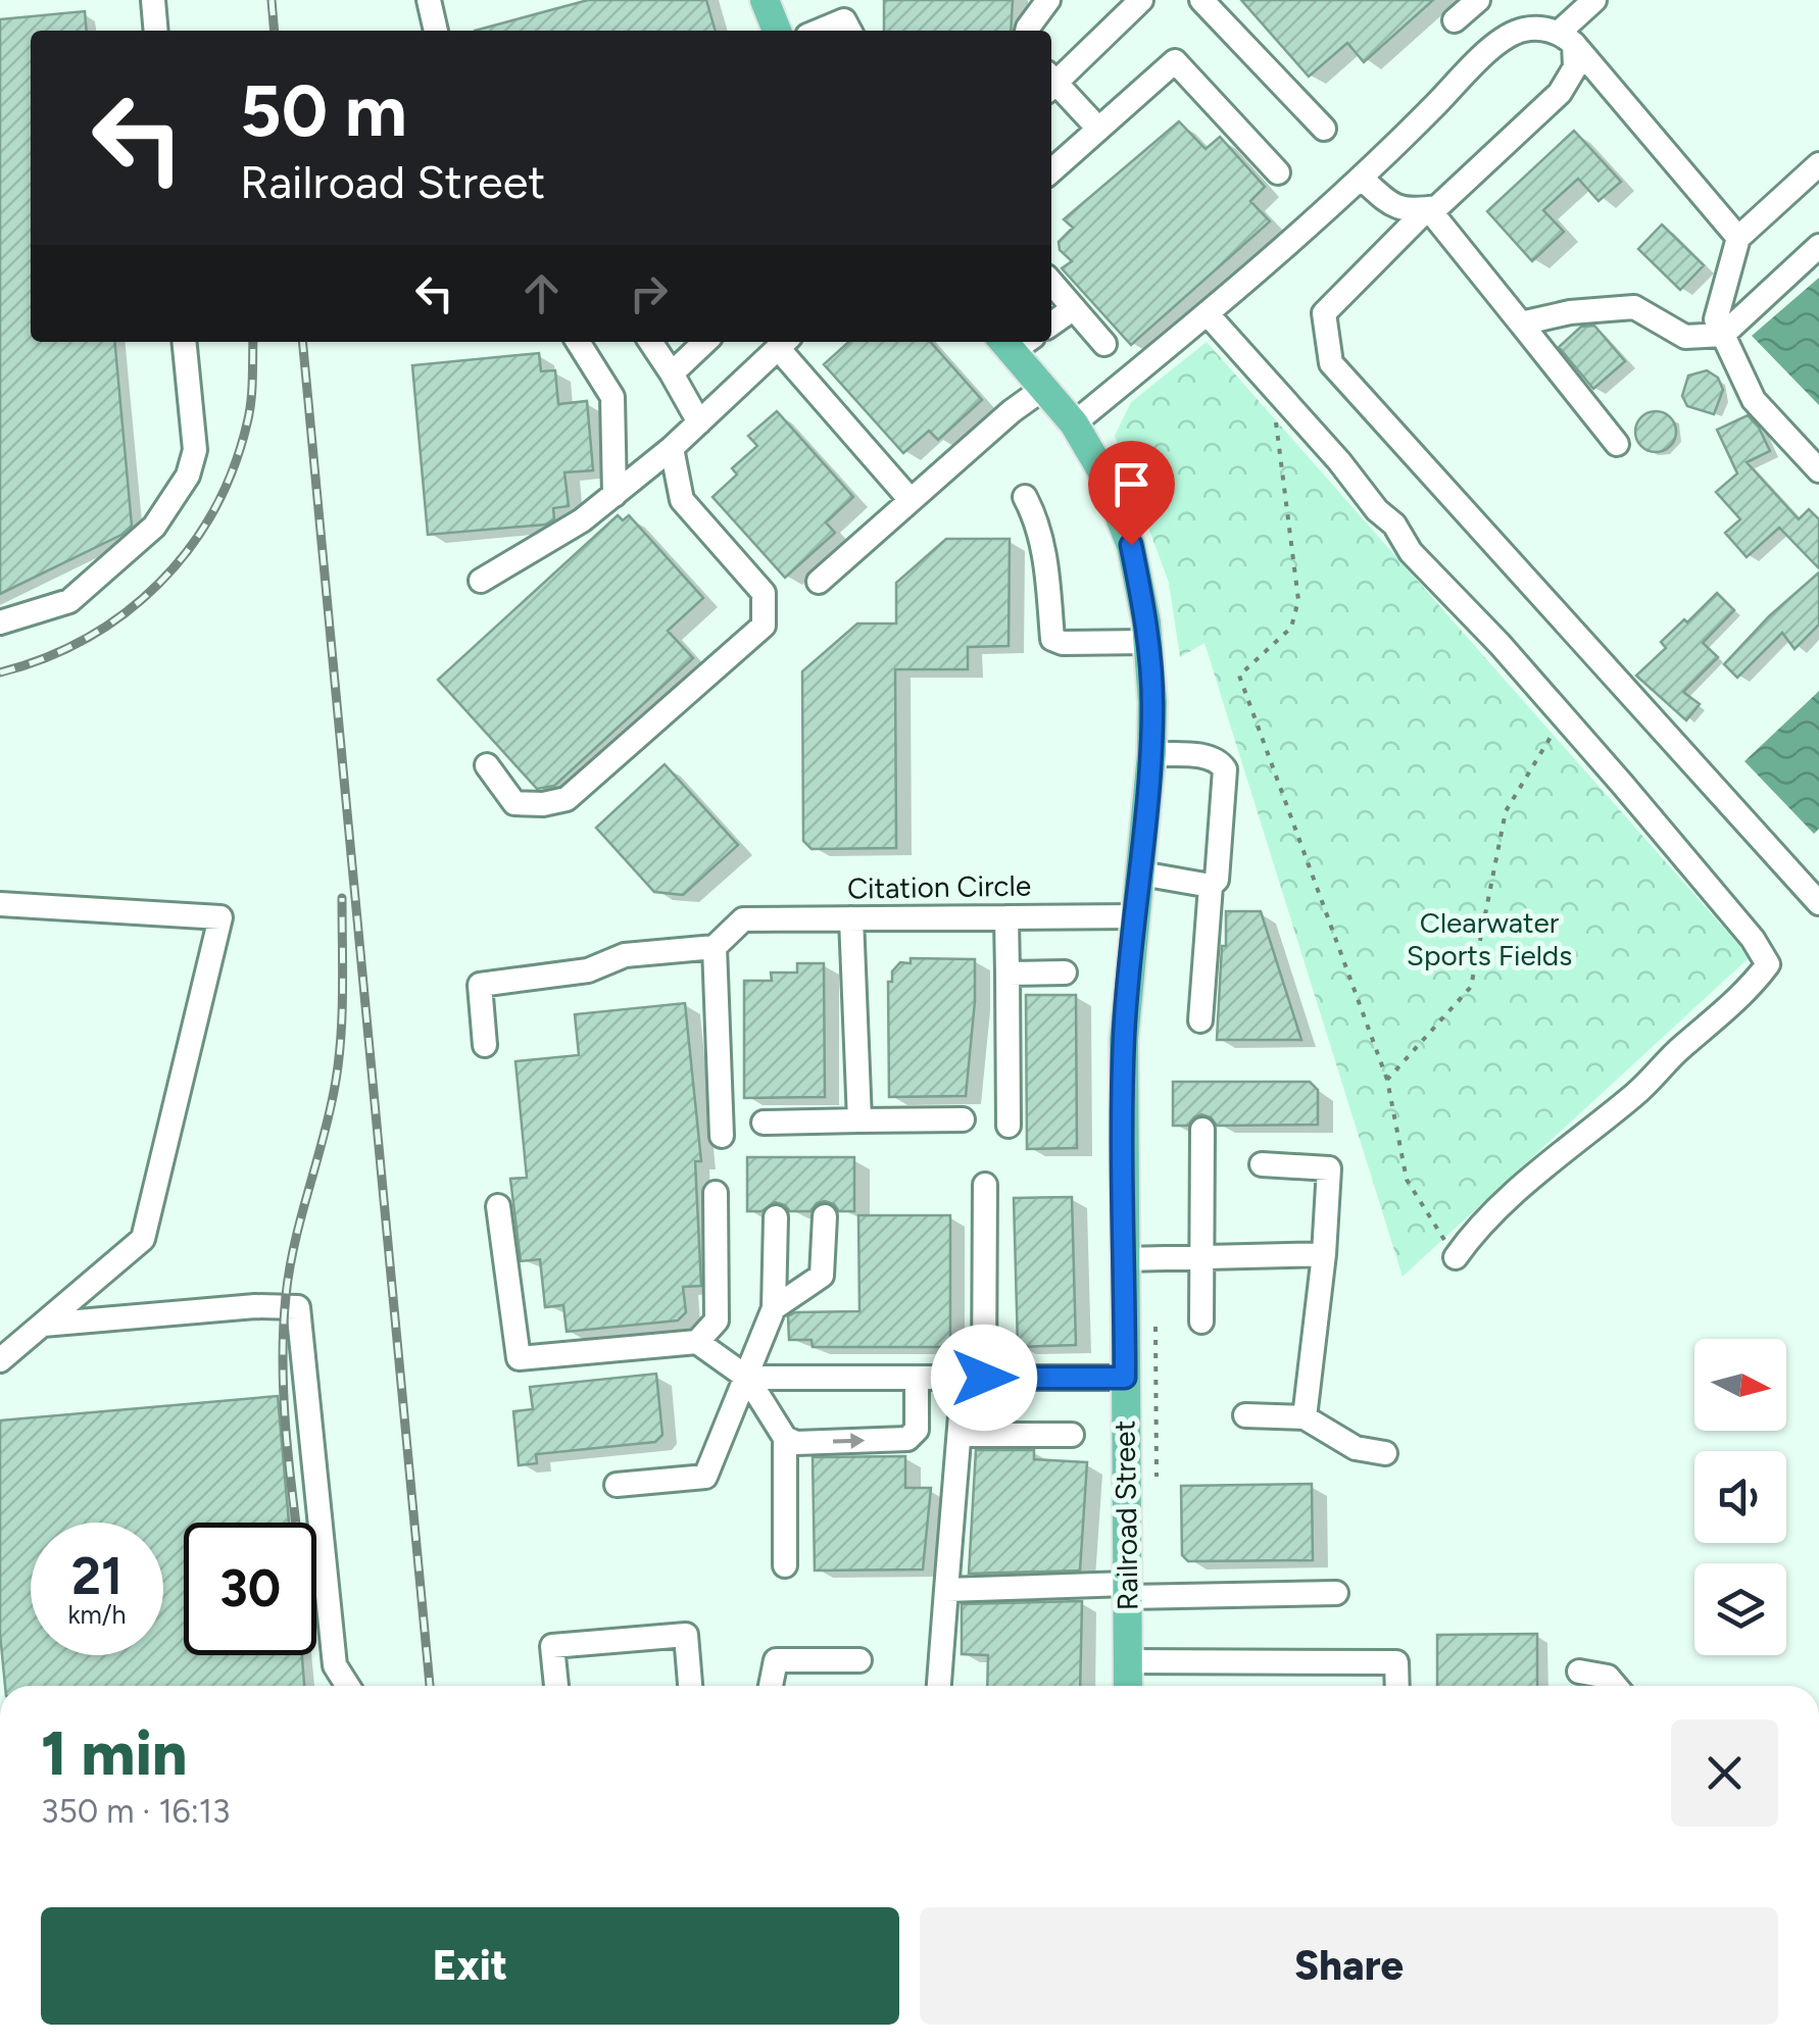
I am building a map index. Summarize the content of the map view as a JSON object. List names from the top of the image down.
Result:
{
  "streets": {
    "main road": ["Railroad Street"],
    "street": ["Citation Circle"]
  },
  "crossings": [
    ["Citation Circle", "Railroad Street"]
  ],
  "parks": ["Clearwater Sports Fields"],
  "north": "right",
  "page": {
    "turn": ["50 m", "Railroad Street"],
    "speed": "21 km/h",
    "limit": "30",
    "heading": ["1 min", "350 m · 16:13"],
    "buttons": ["Exit", "Share"]
  }
}
